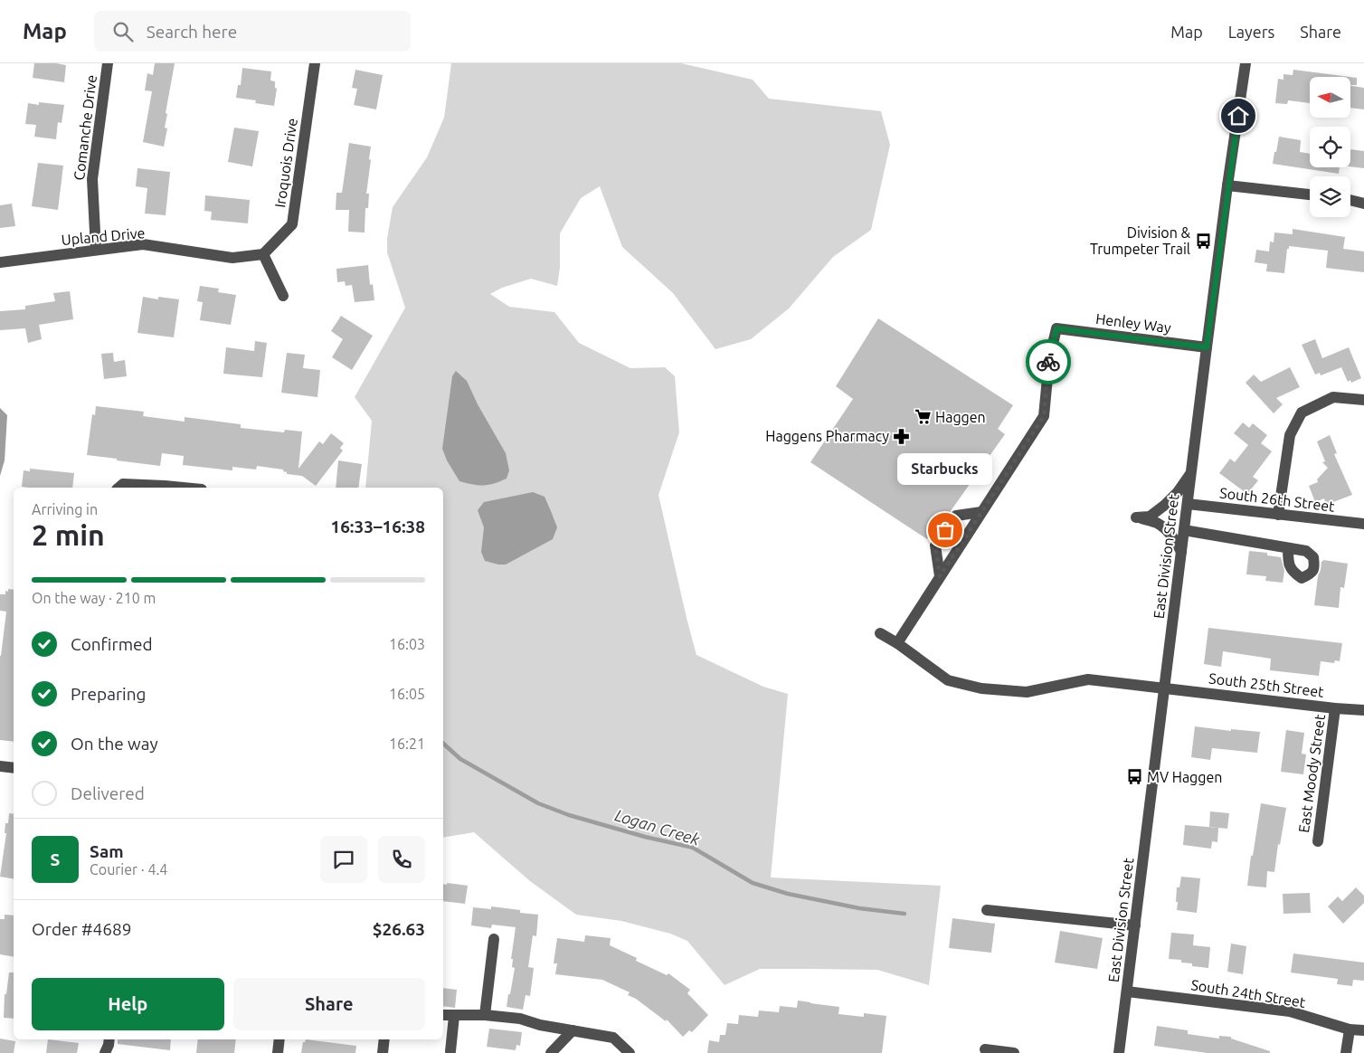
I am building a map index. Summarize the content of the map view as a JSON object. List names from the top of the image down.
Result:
{
  "streets": {
    "street": [
      "Comanche Drive",
      "Iroquois Drive",
      "Upland Drive",
      "Henley Way",
      "South 26th Street",
      "East Division Street",
      "South 25th Street",
      "East Moody Street",
      "South 24th Street"
    ]
  },
  "crossings": [
    ["Comanche Drive", "Upland Drive"],
    ["Iroquois Drive", "Upland Drive"],
    ["Henley Way", "East Division Street"],
    ["South 26th Street", "East Division Street"],
    ["East Division Street", "South 25th Street"],
    ["East Division Street", "South 24th Street"],
    ["South 25th Street", "East Moody Street"]
  ],
  "water": ["Logan Creek"],
  "places": {
    "bus stop": ["Division & Trumpeter Trail", "MV Haggen"],
    "supermarket": ["Haggen"],
    "pharmacy": ["Haggens Pharmacy"],
    "other": ["Starbucks"]
  },
  "north": "left",
  "page": {
    "header": "Map",
    "search": "Search here",
    "nav": ["Map", "Layers", "Share"],
    "bubble": "Starbucks",
    "heading": ["2 min", "Arriving in", "16:33–16:38"],
    "panel": [
      "Sam",
      "Courier · 4.4",
      "Order #4689",
      "$26.63"
    ],
    "bar": "On the way · 210 m",
    "list": [
      ["Confirmed", "16:03"],
      ["Preparing", "16:05"],
      ["On the way", "16:21"],
      "Delivered"
    ],
    "round": "S",
    "buttons": ["Help", "Share"]
  }
}
